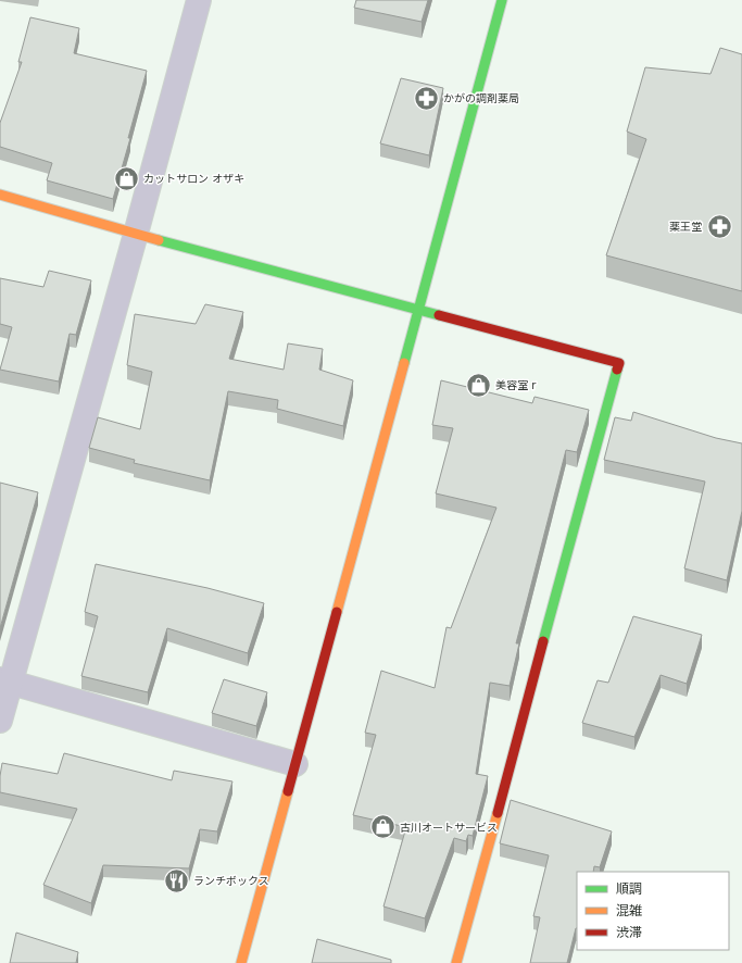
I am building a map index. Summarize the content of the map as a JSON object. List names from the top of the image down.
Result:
{
  "places": {
    "pharmacy": ["かがの調剤薬局", "薬王堂"],
    "shop": ["カットサロン オザキ", "美容室 r", "古川オートサービス"],
    "restaurant": ["ランチボックス"]
  },
  "legend": ["順調", "混雑", "渋滞"]
}
